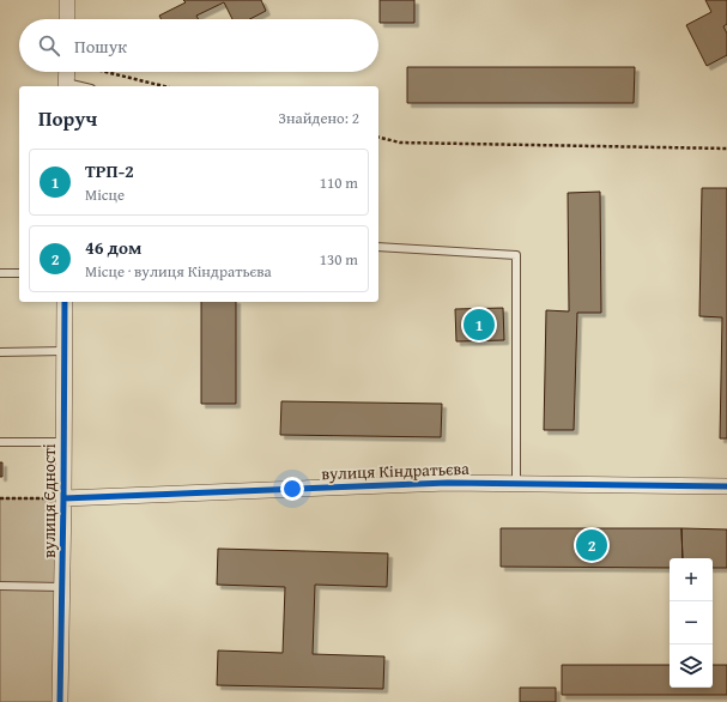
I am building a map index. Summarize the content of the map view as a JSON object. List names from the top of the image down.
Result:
{
  "streets": {
    "street": ["вулиця Кіндратьєва", "вулиця Єдності"]
  },
  "crossings": [
    ["вулиця Кіндратьєва", "вулиця Єдності"]
  ],
  "page": {
    "search": "Пошук",
    "heading": ["Поруч", "Знайдено: 2"],
    "list": [
      {
        "mark": "1",
        "name": "ТРП-2",
        "note": "Місце",
        "value": "110 m"
      },
      {
        "mark": "2",
        "name": "46 дом",
        "note": "Місце · вулиця Кіндратьєва",
        "value": "130 m"
      }
    ],
    "pins": ["1", "2"],
    "map_buttons": ["+", "−"]
  }
}
